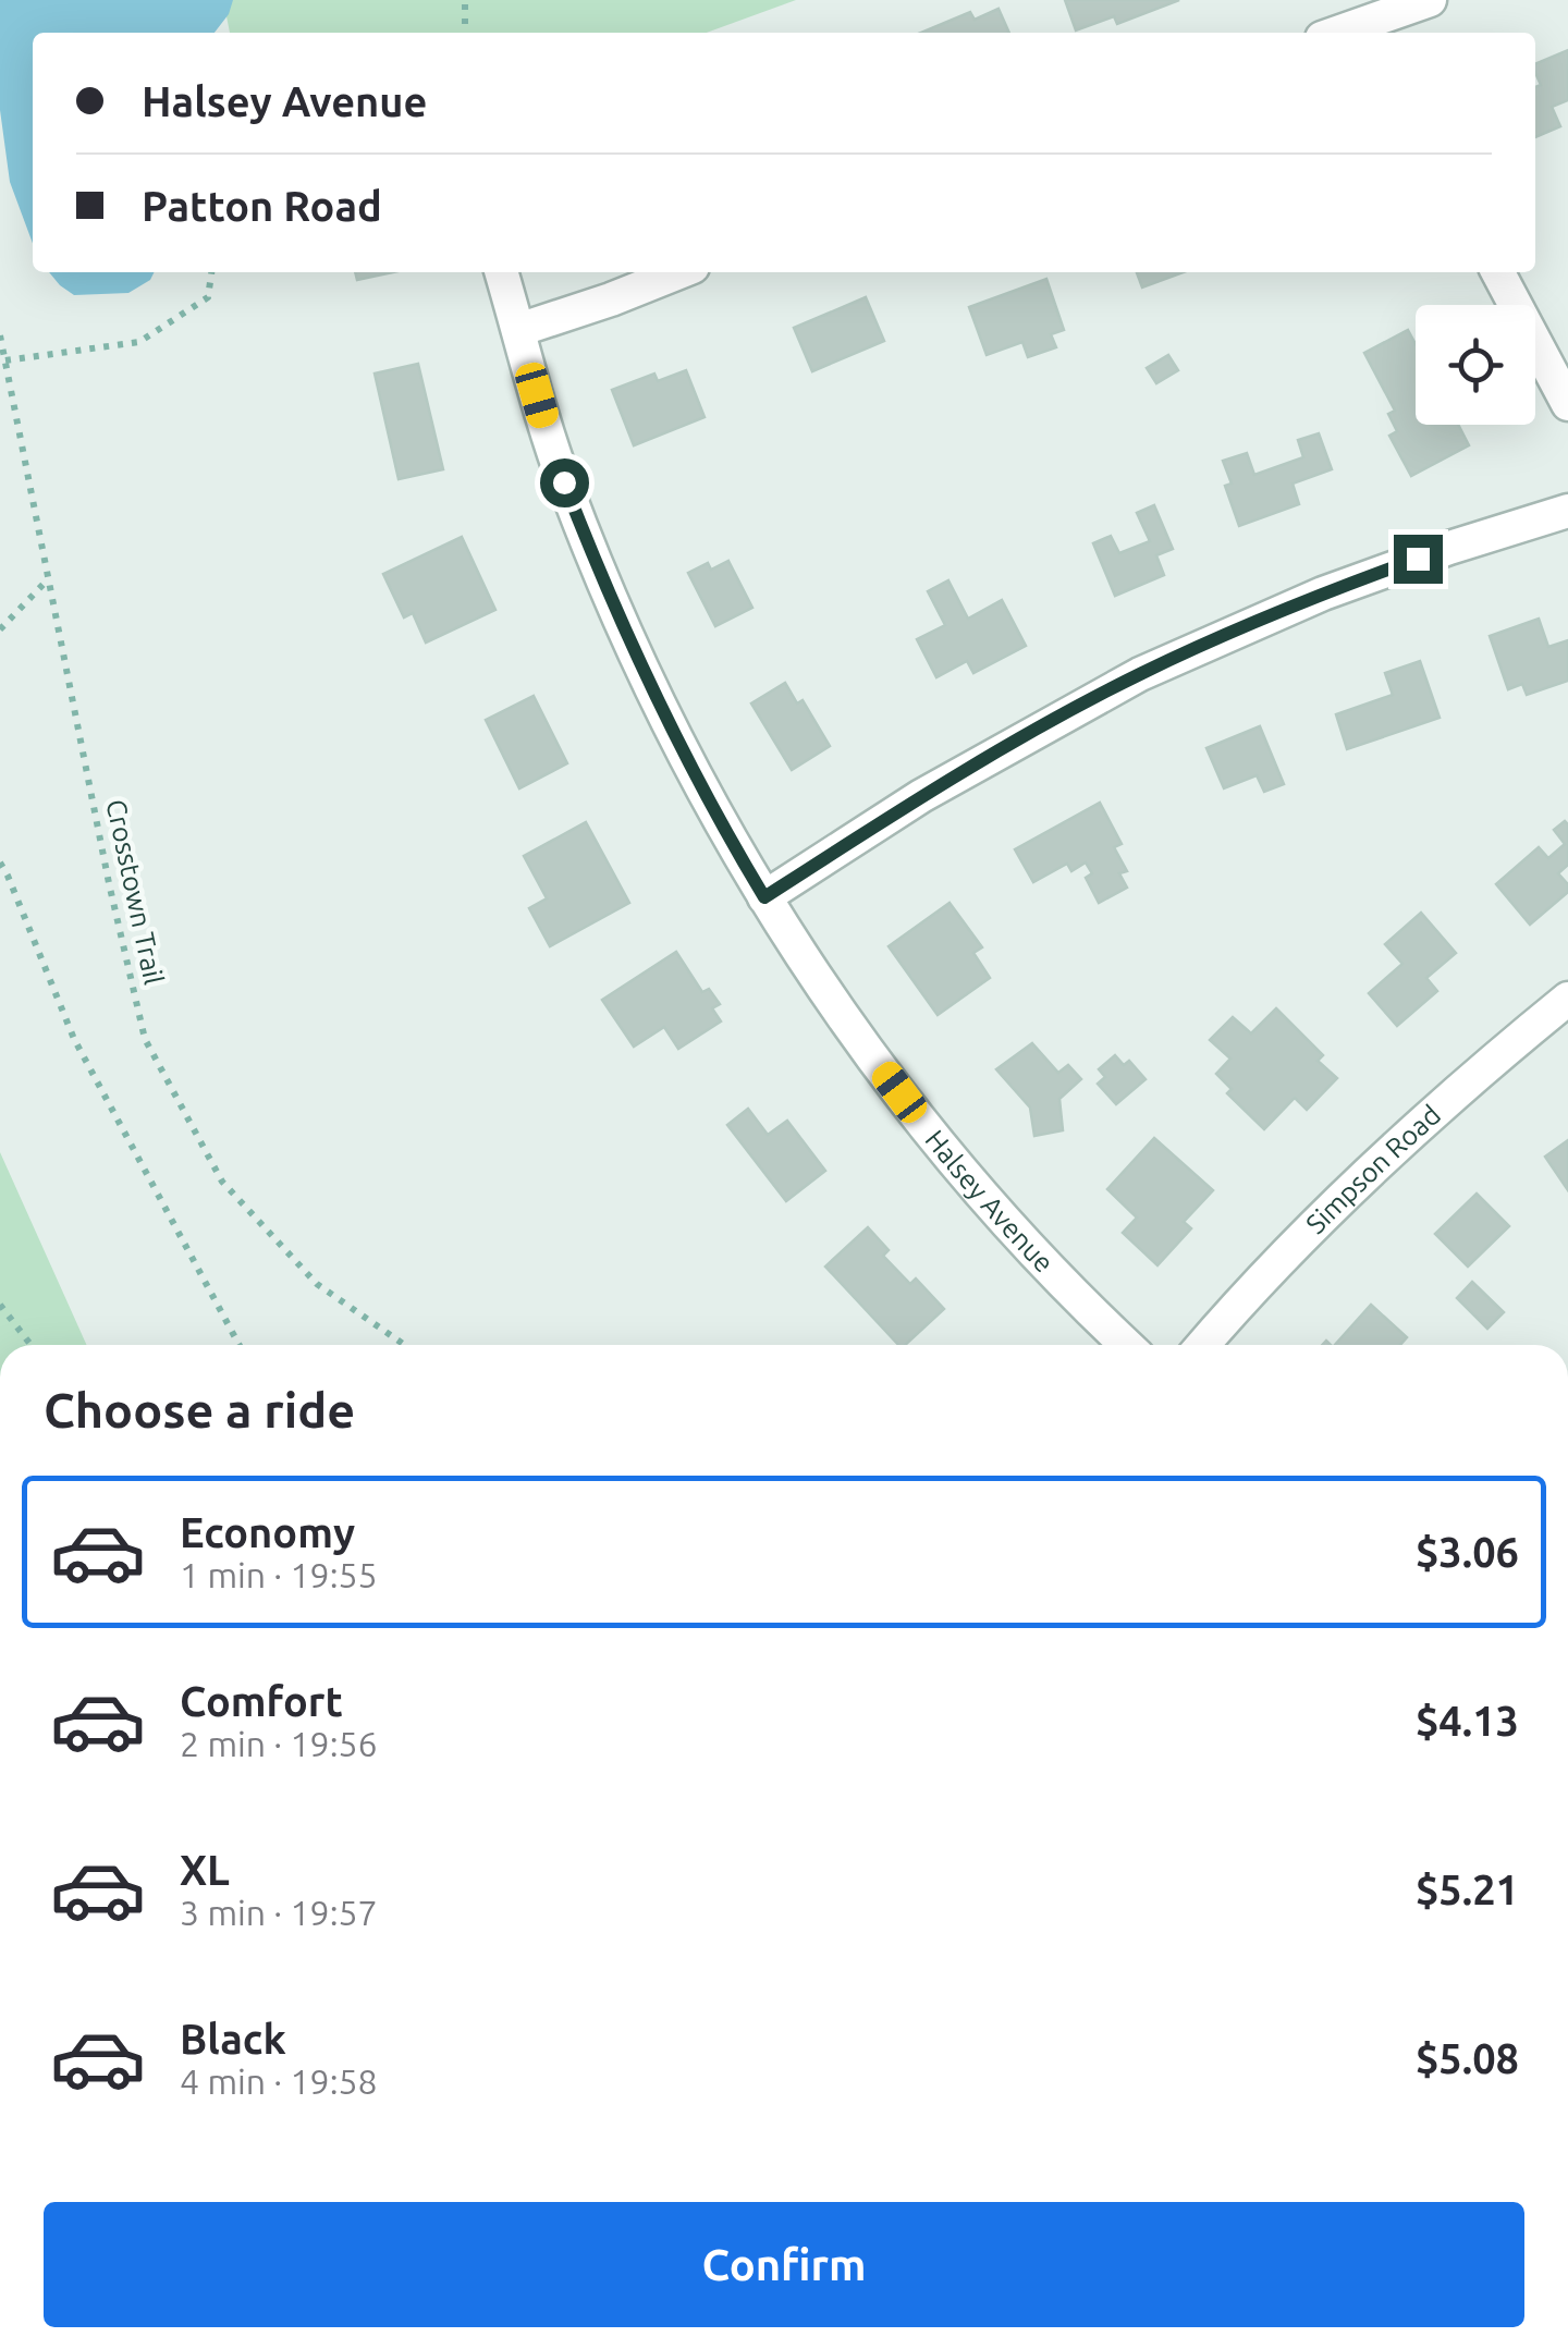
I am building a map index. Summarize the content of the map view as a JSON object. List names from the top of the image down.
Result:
{
  "streets": {
    "street": ["Simpson Road", "Halsey Avenue"],
    "path": ["Crosstown Trail"]
  },
  "page": {
    "banner": ["Halsey Avenue", "Patton Road"],
    "heading": "Choose a ride",
    "list": [
      {
        "name": "Economy",
        "note": "1 min · 19:55",
        "value": "$3.06"
      },
      {
        "name": "Comfort",
        "note": "2 min · 19:56",
        "value": "$4.13"
      },
      {
        "name": "XL",
        "note": "3 min · 19:57",
        "value": "$5.21"
      },
      {
        "name": "Black",
        "note": "4 min · 19:58",
        "value": "$5.08"
      }
    ],
    "buttons": "Confirm"
  }
}
